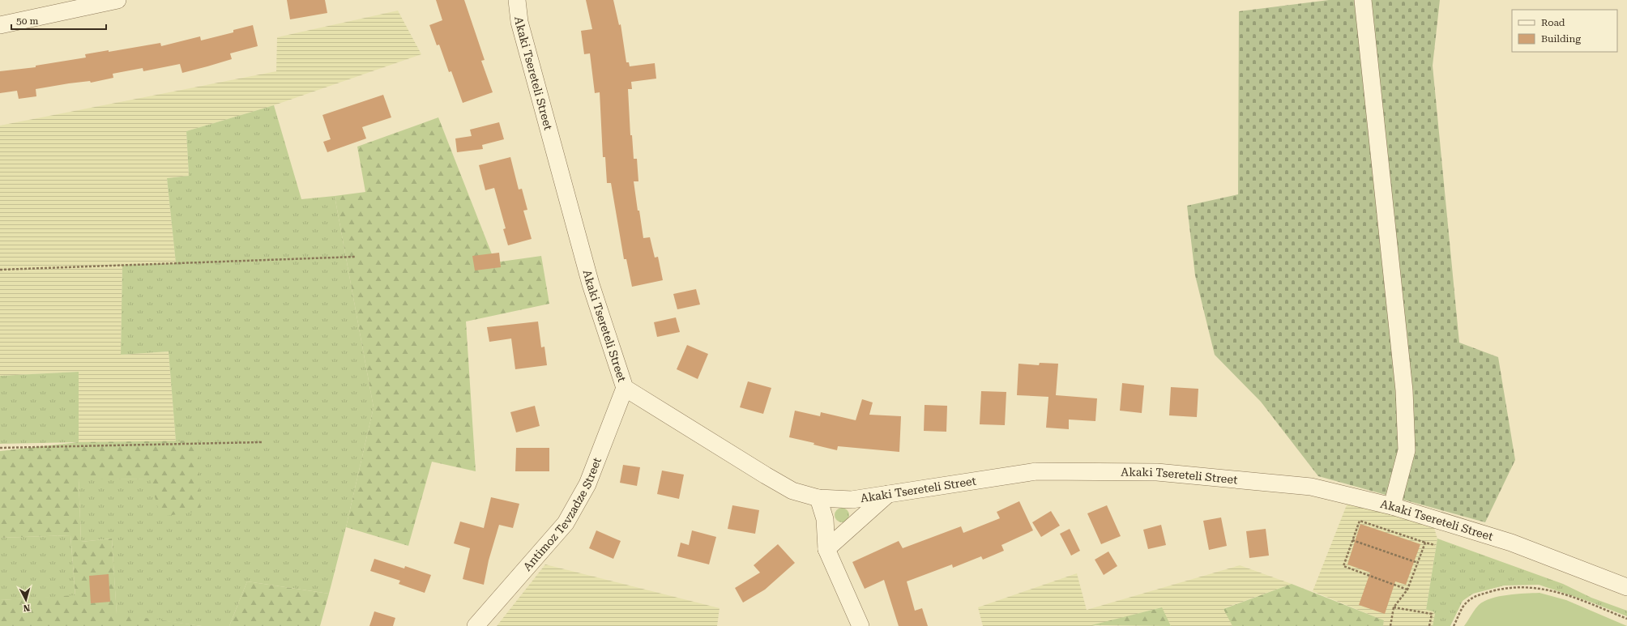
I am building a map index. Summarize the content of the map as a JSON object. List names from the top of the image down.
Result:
{
  "streets": {
    "street": ["Akaki Tsereteli Street", "Antimoz Tevzadze Street"]
  },
  "crossings": [
    ["Akaki Tsereteli Street", "Antimoz Tevzadze Street"]
  ],
  "legend": ["Road", "Building"],
  "scale_bar": "50 m",
  "north": "bottom"
}
